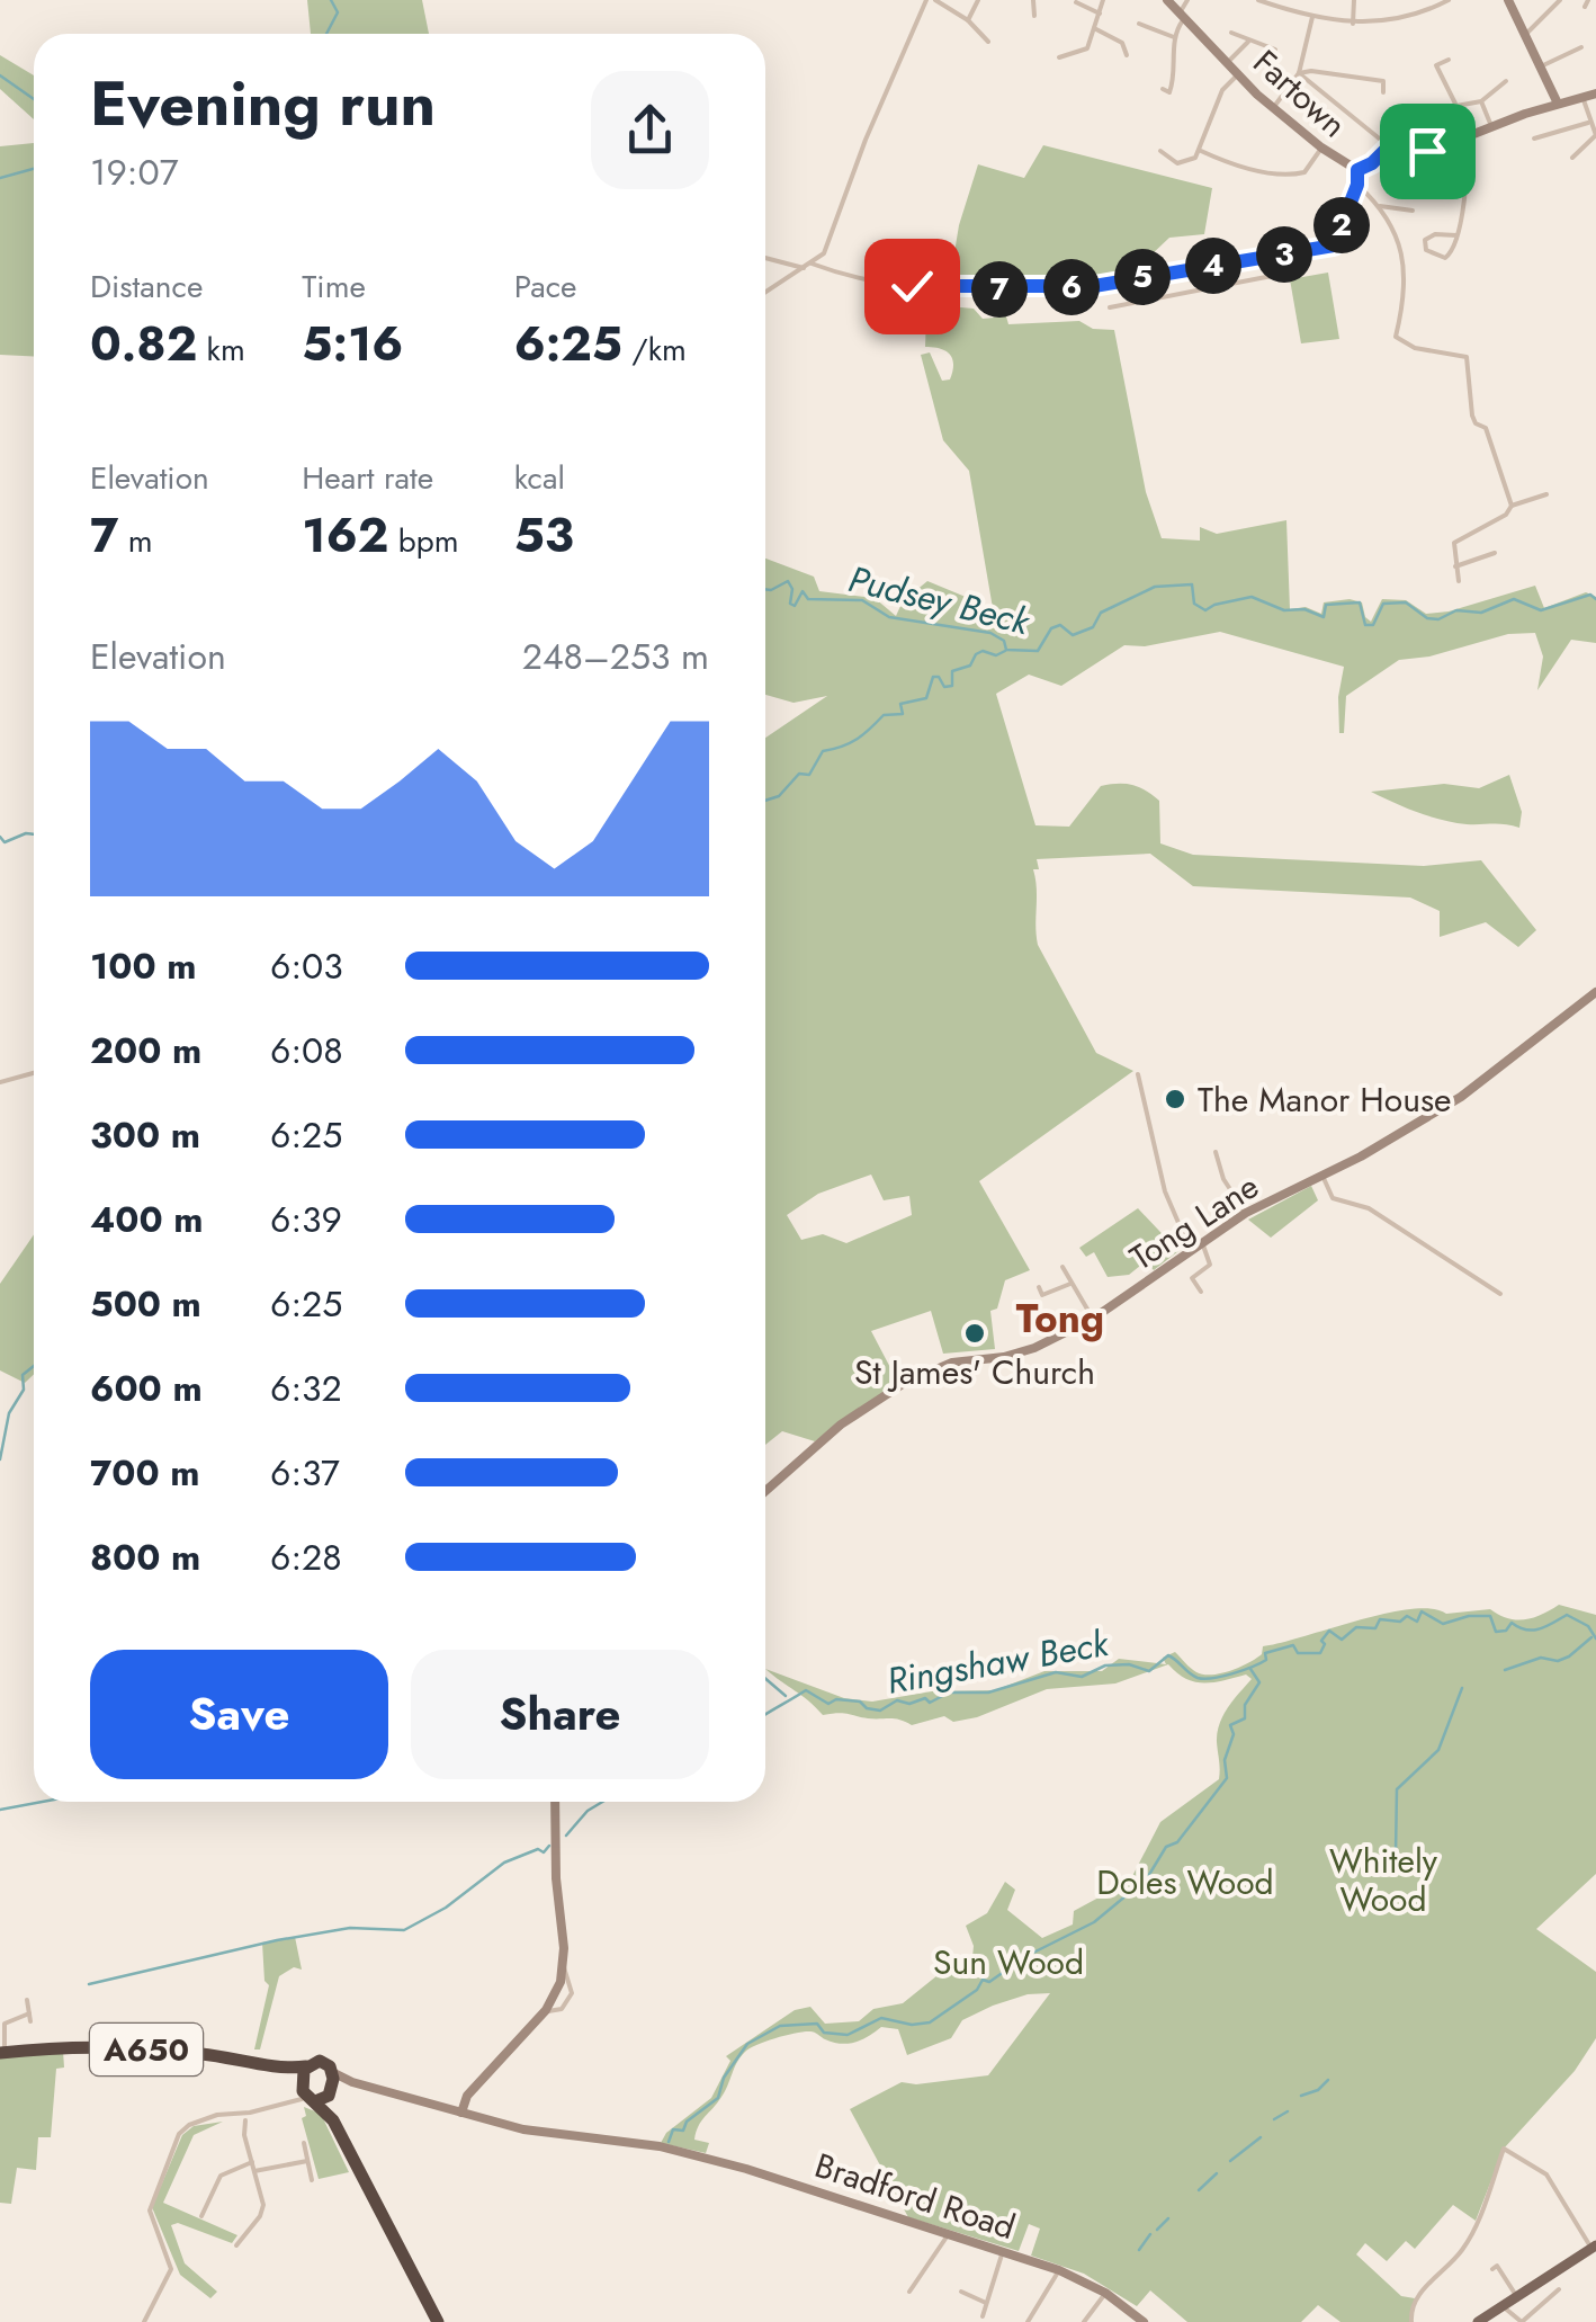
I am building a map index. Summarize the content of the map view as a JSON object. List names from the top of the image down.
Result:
{
  "streets": {
    "highway": ["A650"],
    "street": ["Fartown", "Tong Lane", "Bradford Road"]
  },
  "crossings": [
    ["A650", "Bradford Road"]
  ],
  "districts": ["Tong"],
  "water": ["Pudsey Beck", "Ringshaw Beck"],
  "parks": ["Whitely Wood", "Doles Wood", "Sun Wood"],
  "places": ["The Manor House", "St James' Church"],
  "page": {
    "heading": ["Evening run", "19:07"],
    "pins": [
      "2",
      "3",
      "4",
      "5",
      "6",
      "7"
    ],
    "stats": [
      ["Distance", "0.82 km"],
      ["Time", "5:16"],
      ["Pace", "6:25 /km"],
      ["Elevation", "7 m"],
      ["Heart rate", "162 bpm"],
      ["kcal", "53"]
    ],
    "chart": ["Elevation", "248–253 m"],
    "list": [
      {
        "name": "100 m",
        "note": "6:03"
      },
      {
        "name": "200 m",
        "note": "6:08"
      },
      {
        "name": "300 m",
        "note": "6:25"
      },
      {
        "name": "400 m",
        "note": "6:39"
      },
      {
        "name": "500 m",
        "note": "6:25"
      },
      {
        "name": "600 m",
        "note": "6:32"
      },
      {
        "name": "700 m",
        "note": "6:37"
      },
      {
        "name": "800 m",
        "note": "6:28"
      }
    ],
    "buttons": ["Save", "Share"]
  }
}
